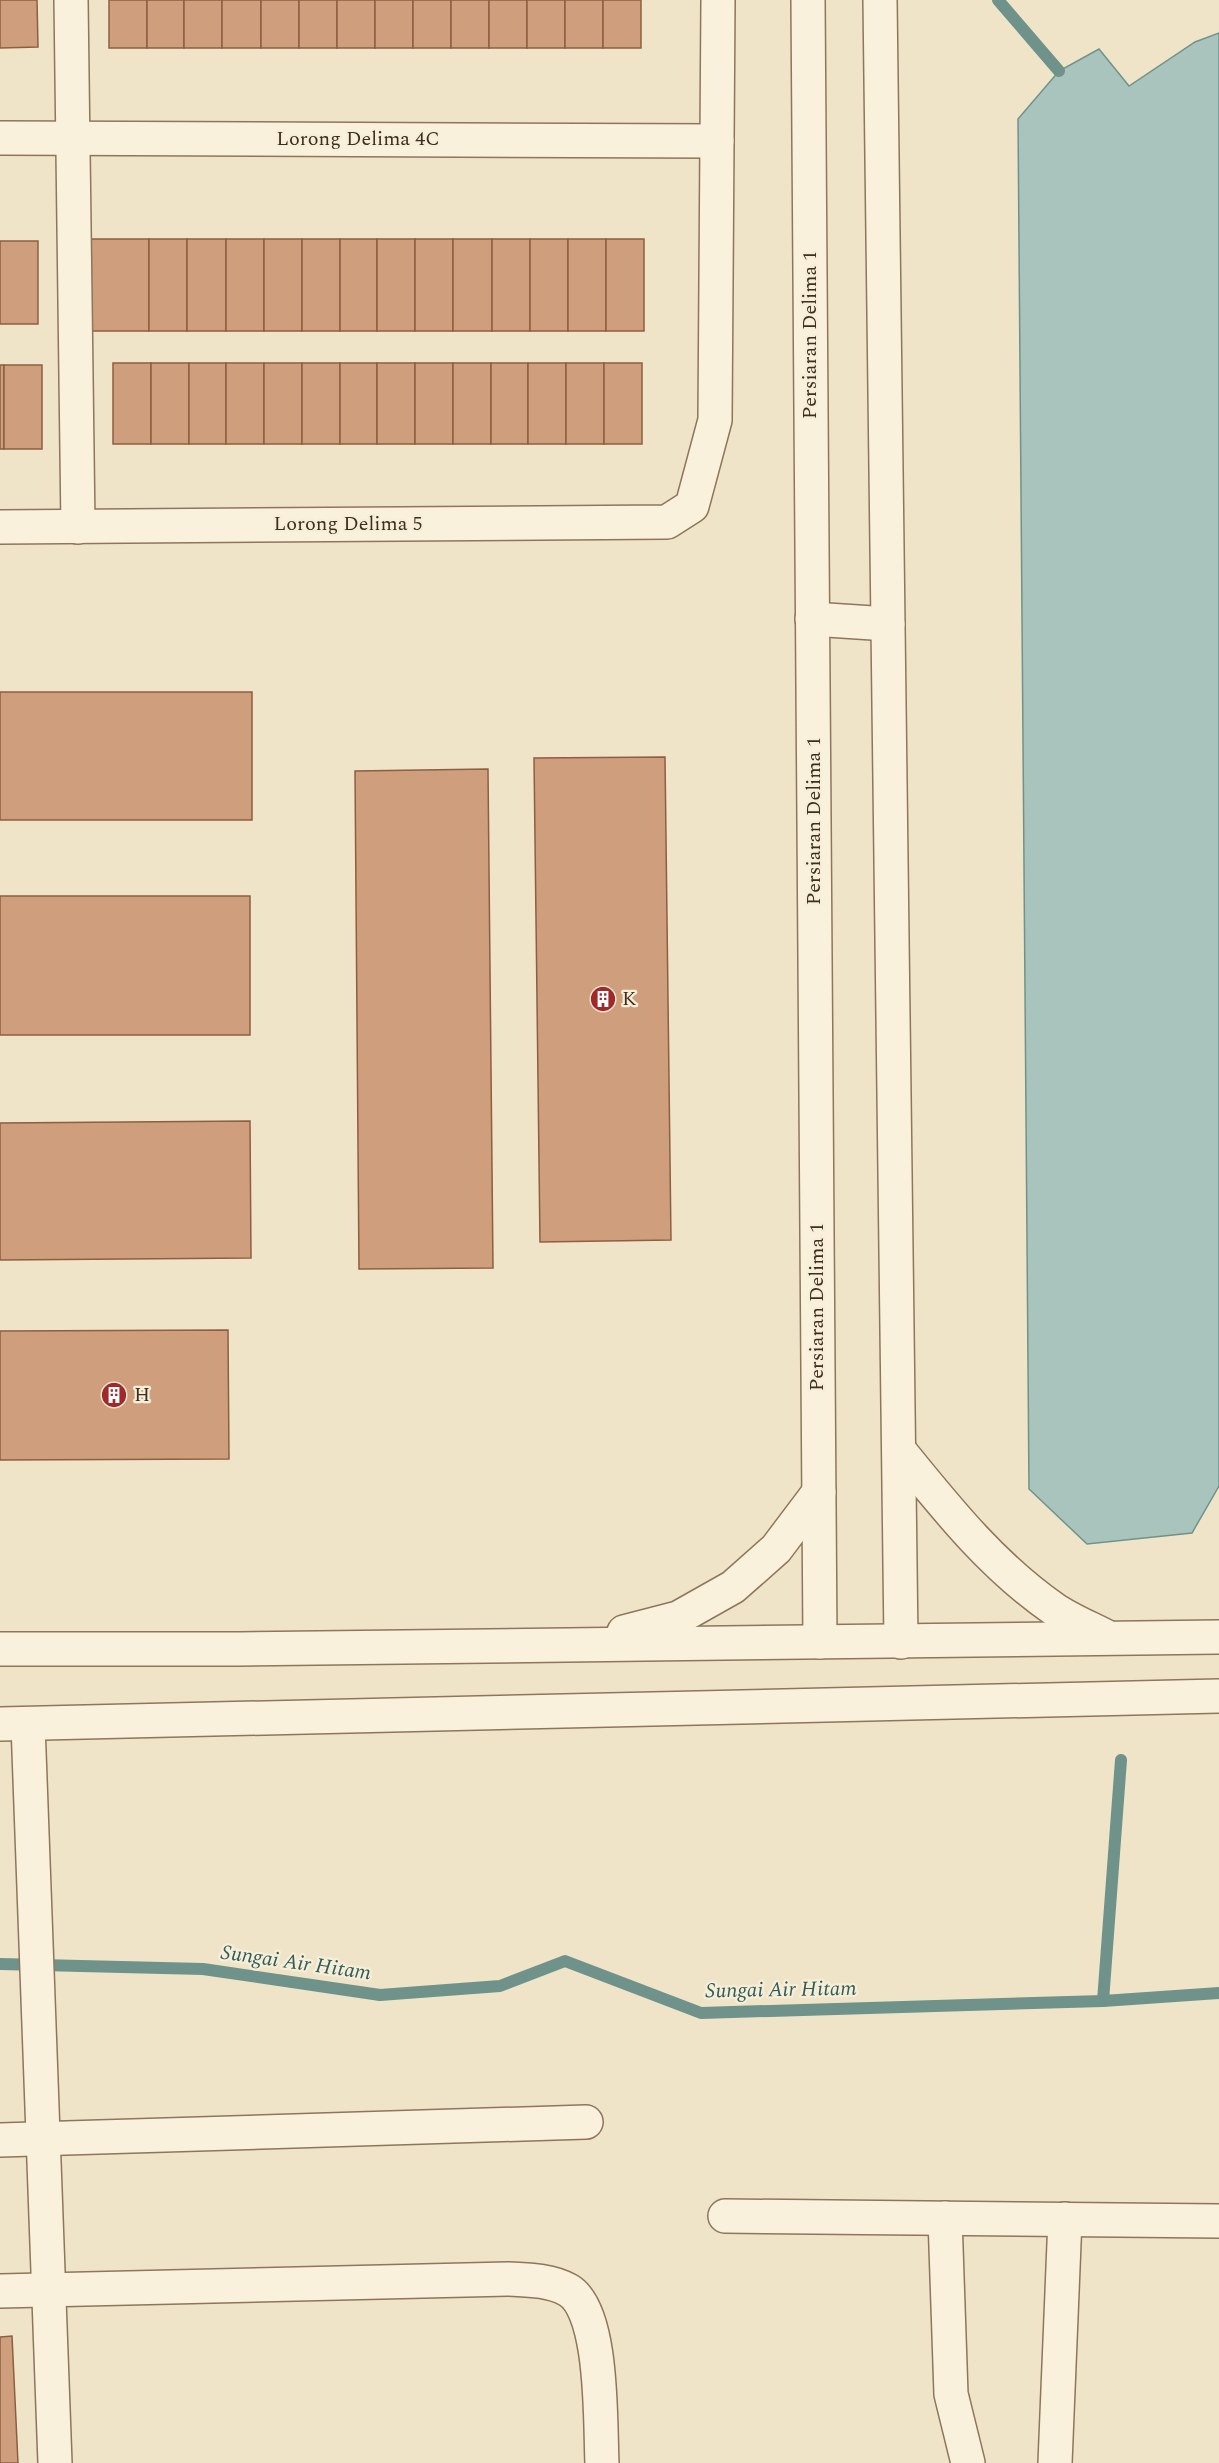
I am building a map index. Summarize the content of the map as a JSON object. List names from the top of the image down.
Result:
{
  "streets": {
    "street": ["Lorong Delima 4C", "Persiaran Delima 1", "Lorong Delima 5"]
  },
  "crossings": [
    ["Lorong Delima 4C", "Lorong Delima 5"]
  ],
  "water": ["Sungai Air Hitam"],
  "places": {
    "building": ["K", "H"]
  }
}
